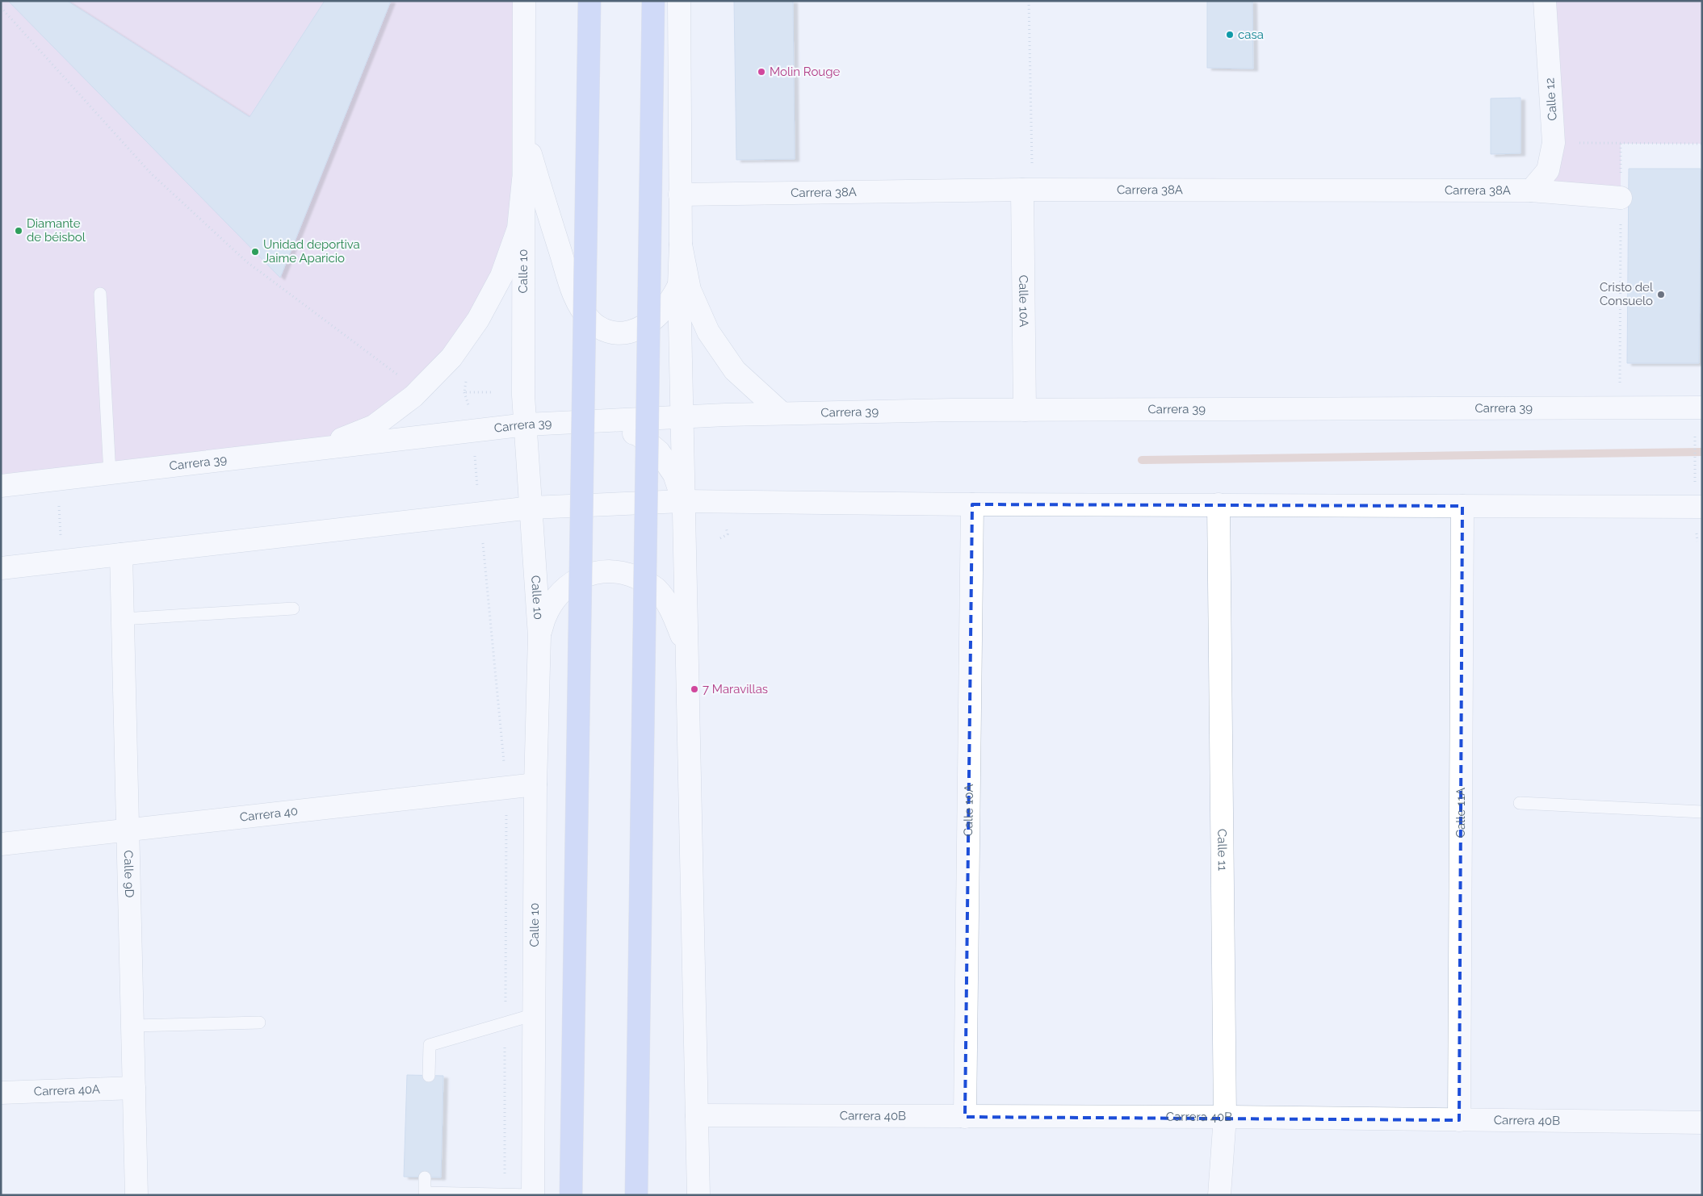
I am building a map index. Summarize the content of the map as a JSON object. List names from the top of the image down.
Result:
{
  "streets": {
    "street": [
      "Calle 12",
      "Carrera 38A",
      "Calle 10",
      "Calle 10A",
      "Carrera 39",
      "Calle 11A",
      "Carrera 40",
      "Calle 11",
      "Calle 9D",
      "Carrera 40A",
      "Carrera 40B"
    ]
  },
  "crossings": [
    ["Calle 12", "Carrera 38A"],
    ["Carrera 38A", "Calle 10A"],
    ["Calle 10", "Carrera 39"],
    ["Calle 10", "Carrera 40"],
    ["Calle 10A", "Carrera 39"],
    ["Calle 10A", "Carrera 40B"],
    ["Calle 11A", "Carrera 40B"],
    ["Carrera 40", "Calle 9D"],
    ["Calle 11", "Carrera 40B"],
    ["Calle 9D", "Carrera 40A"]
  ],
  "places": [
    "casa",
    "Molin Rouge",
    "Diamante de béisbol",
    "Unidad deportiva Jaime Aparicio",
    "Cristo del Consuelo",
    "7 Maravillas"
  ]
}
